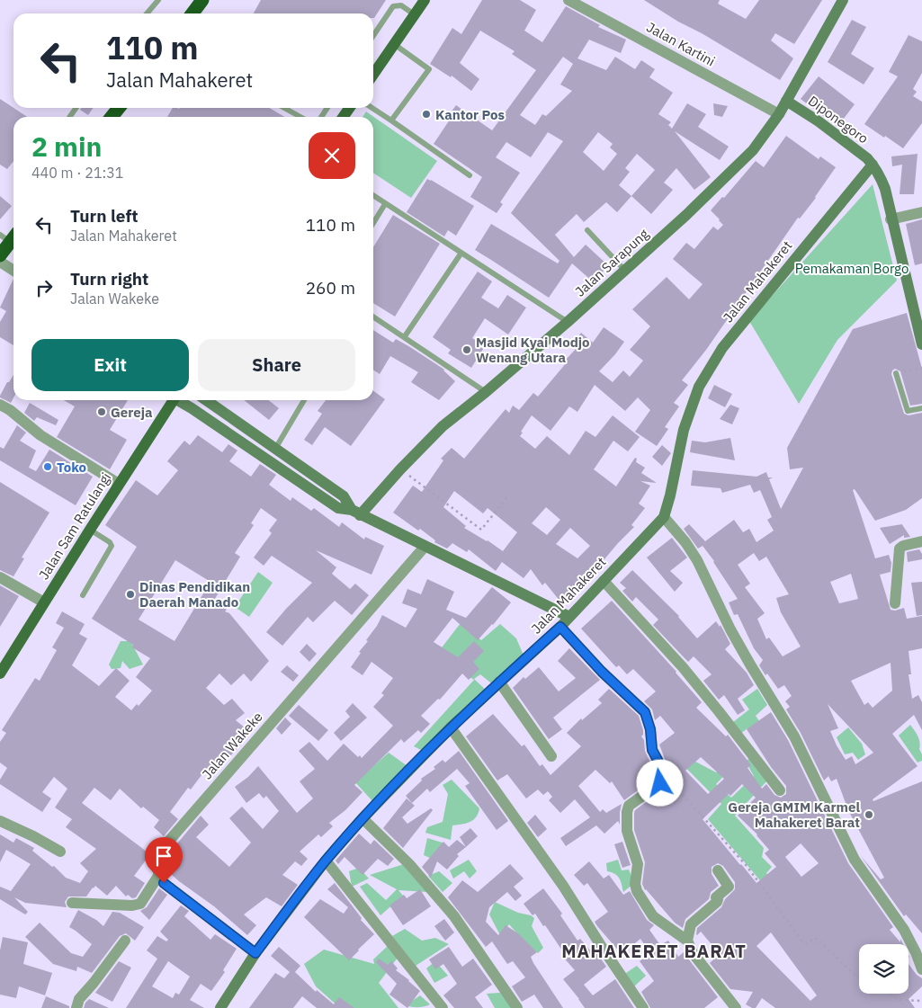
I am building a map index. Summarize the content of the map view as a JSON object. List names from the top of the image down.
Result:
{
  "streets": {
    "main road": ["Jalan Sam Ratulangi"],
    "street": [
      "Jalan Kartini",
      "Diponegoro",
      "Jalan Sarapung",
      "Jalan Mahakeret",
      "Jalan Wakeke"
    ]
  },
  "crossings": [
    ["Jalan Kartini", "Jalan Sarapung"],
    ["Diponegoro", "Jalan Sarapung"],
    ["Diponegoro", "Jalan Mahakeret"]
  ],
  "districts": ["MAHAKERET BARAT"],
  "parks": ["Pemakaman Borgo"],
  "places": [
    "Kantor Pos",
    "Masjid Kyai Modjo Wenang Utara",
    "Gereja",
    "Toko",
    "Dinas Pendidikan Daerah Manado",
    "Gereja GMIM Karmel Mahakeret Barat"
  ],
  "page": {
    "turn": ["110 m", "Jalan Mahakeret"],
    "heading": ["2 min", "440 m · 21:31"],
    "list": [
      {
        "name": "Turn left",
        "note": "Jalan Mahakeret",
        "value": "110 m"
      },
      {
        "name": "Turn right",
        "note": "Jalan Wakeke",
        "value": "260 m"
      }
    ],
    "buttons": ["Exit", "Share"]
  }
}
